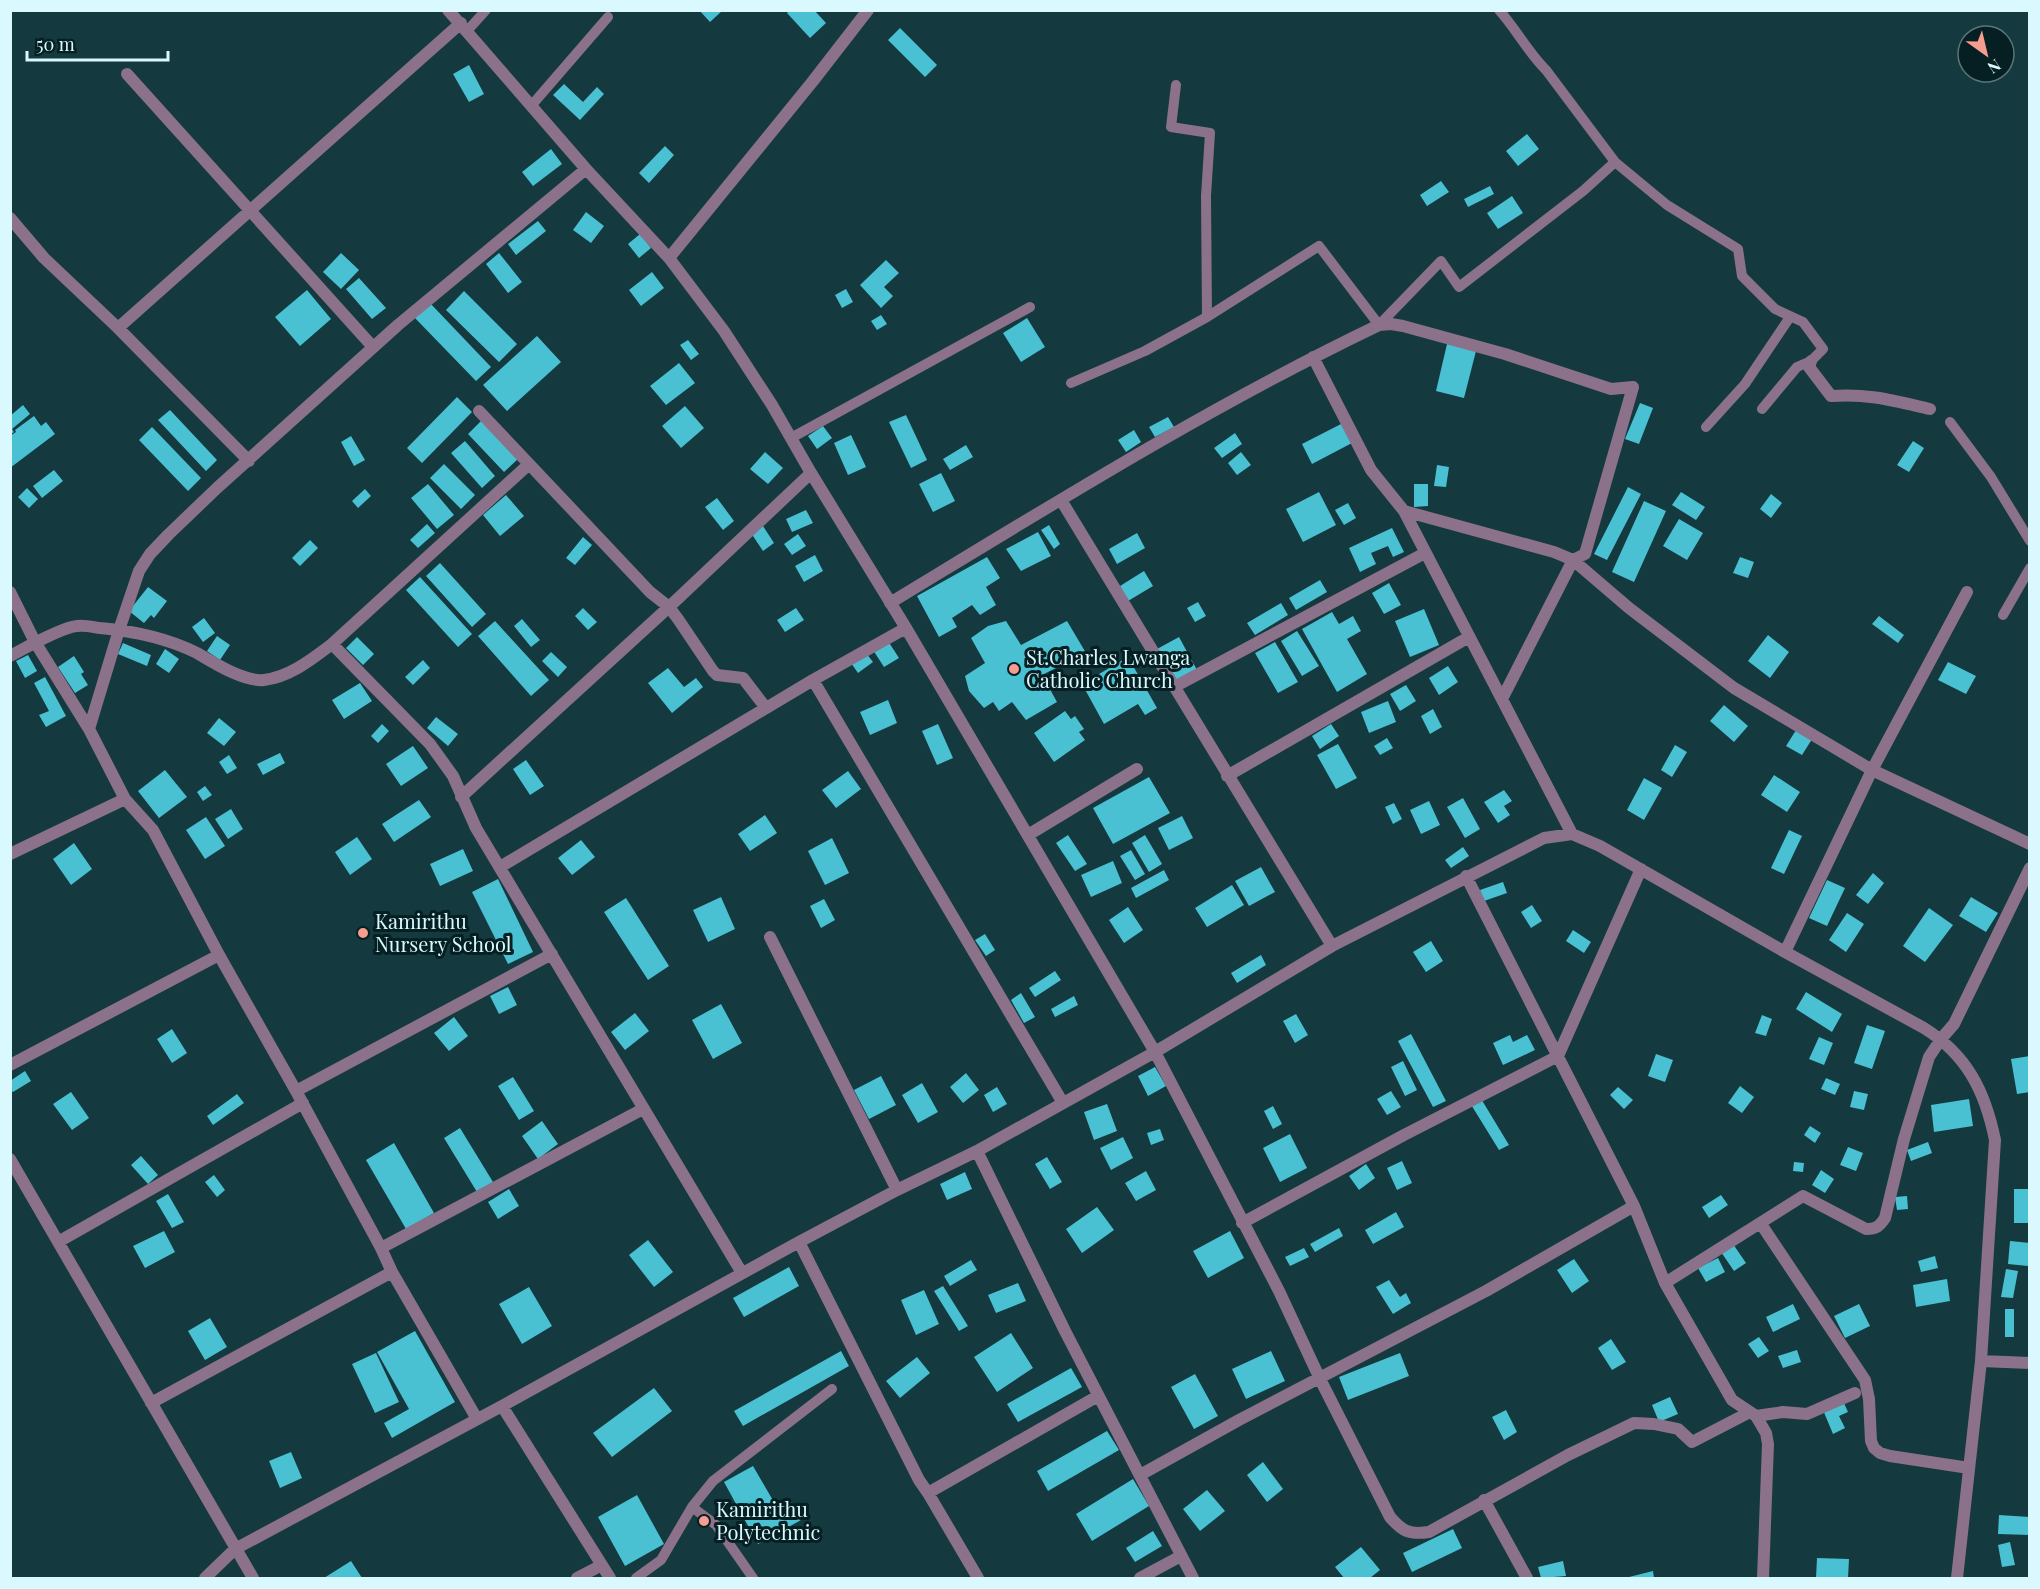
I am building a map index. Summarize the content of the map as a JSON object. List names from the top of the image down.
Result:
{
  "places": ["St.Charles Lwanga Catholic Church", "Kamirithu Nursery School", "Kamirithu Polytechnic"],
  "scale_bar": "50 m",
  "north": "bottom right"
}
